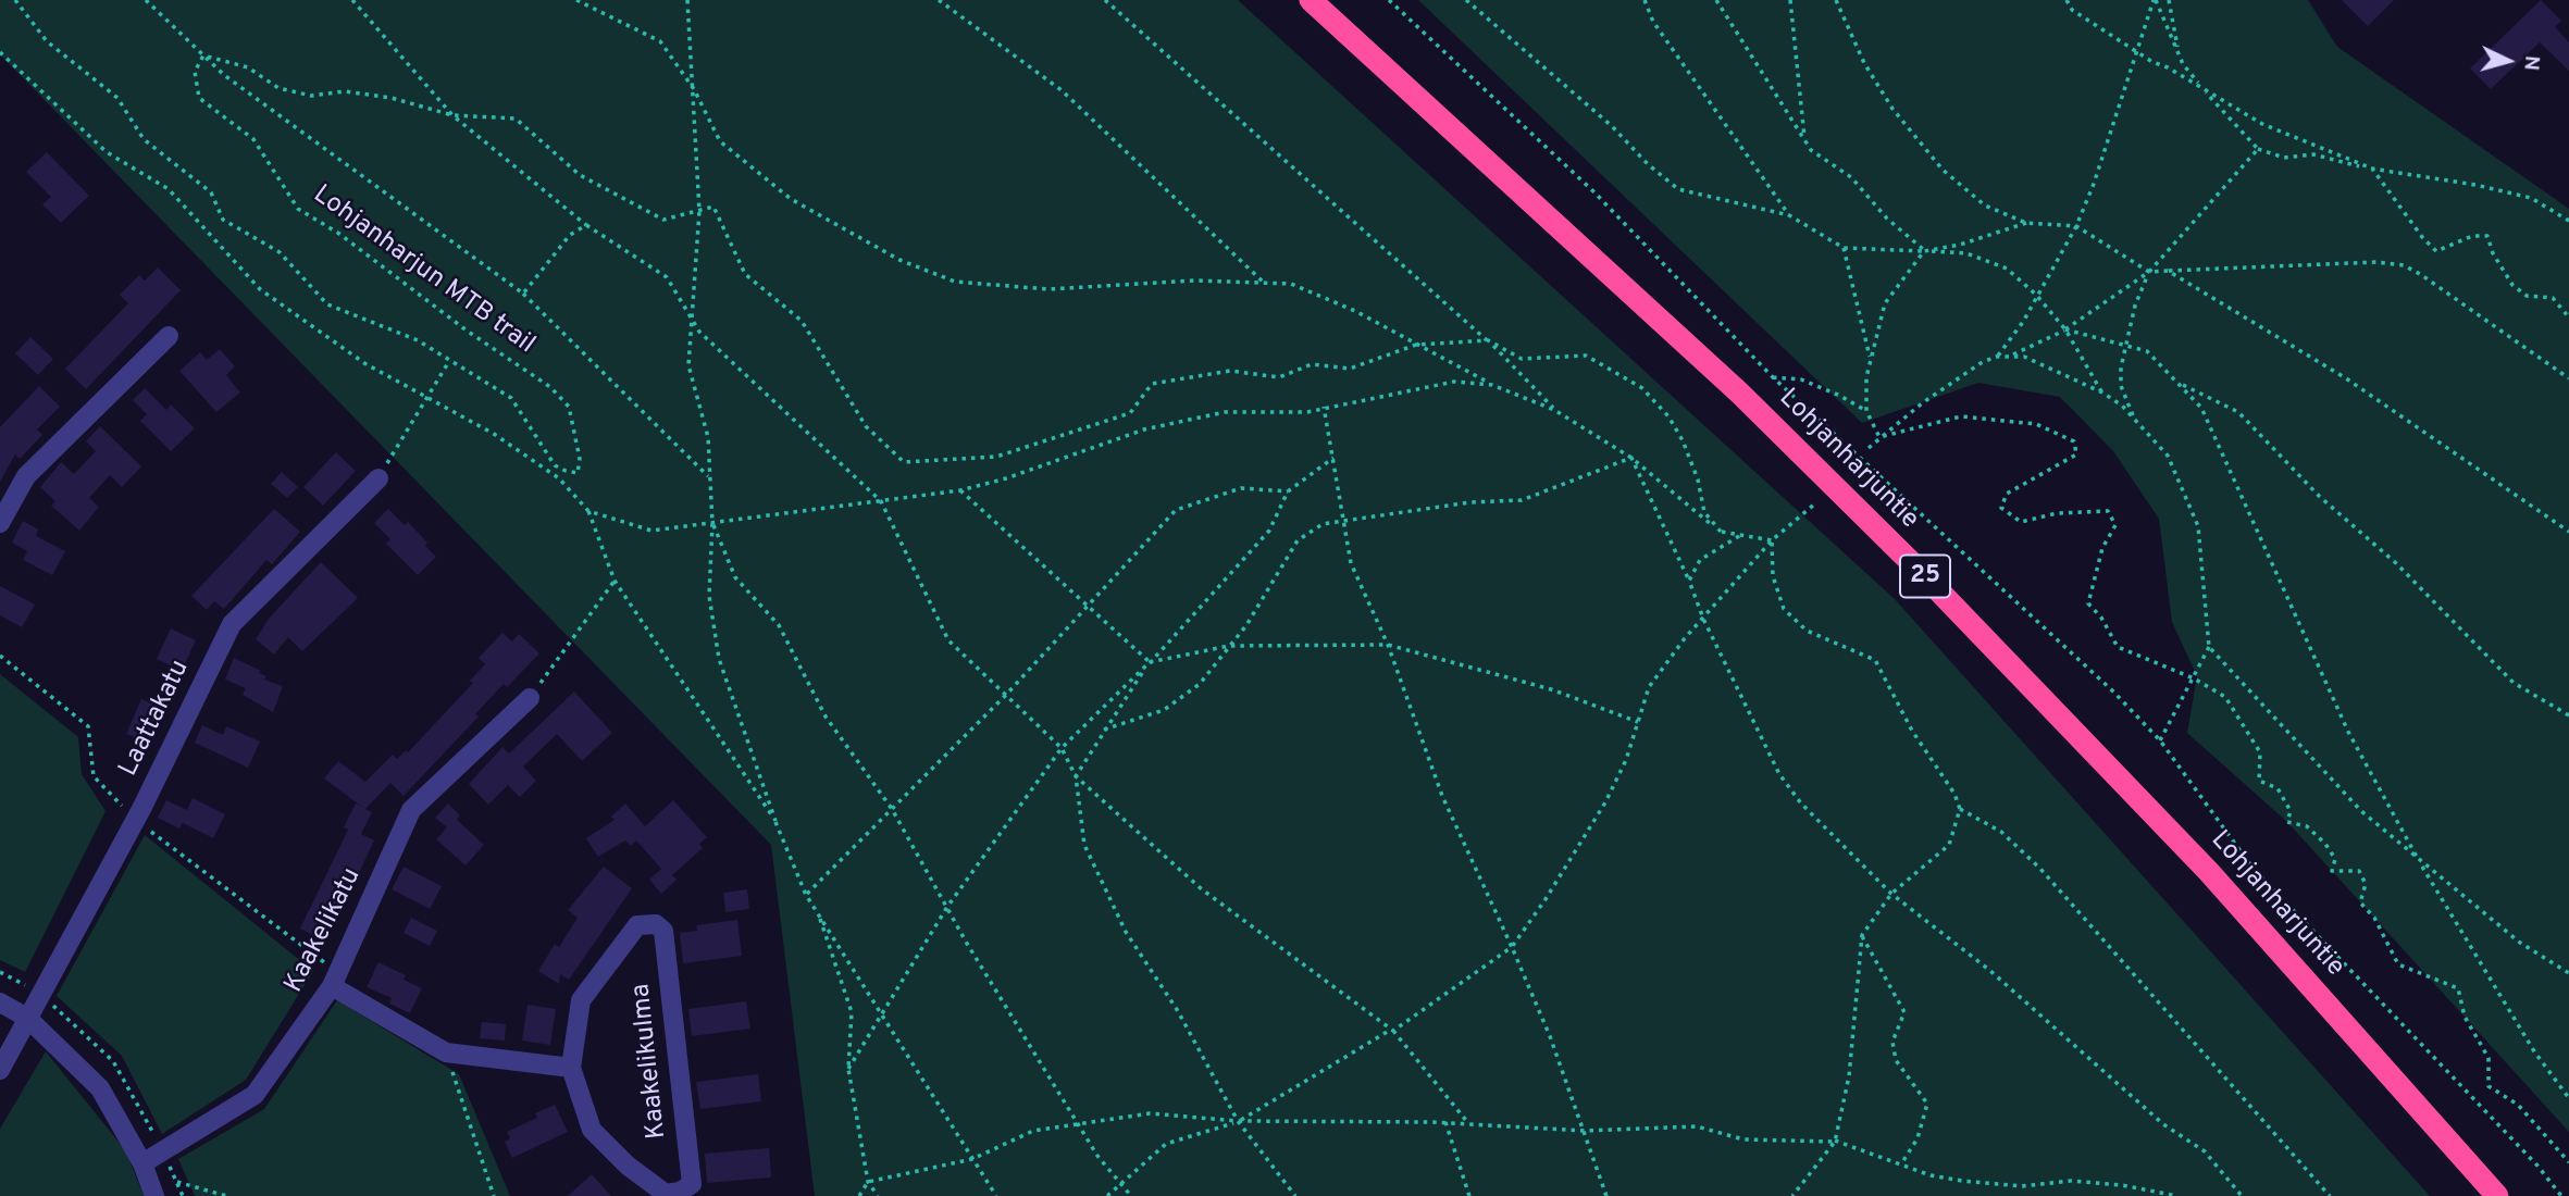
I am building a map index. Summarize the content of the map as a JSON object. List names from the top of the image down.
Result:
{
  "streets": {
    "highway": ["Lohjanharjuntie", "25"],
    "street": ["Laattakatu", "Kaakelikatu", "Kaakelikulma"],
    "path": ["Lohjanharjun MTB trail"]
  },
  "north": "right"
}
